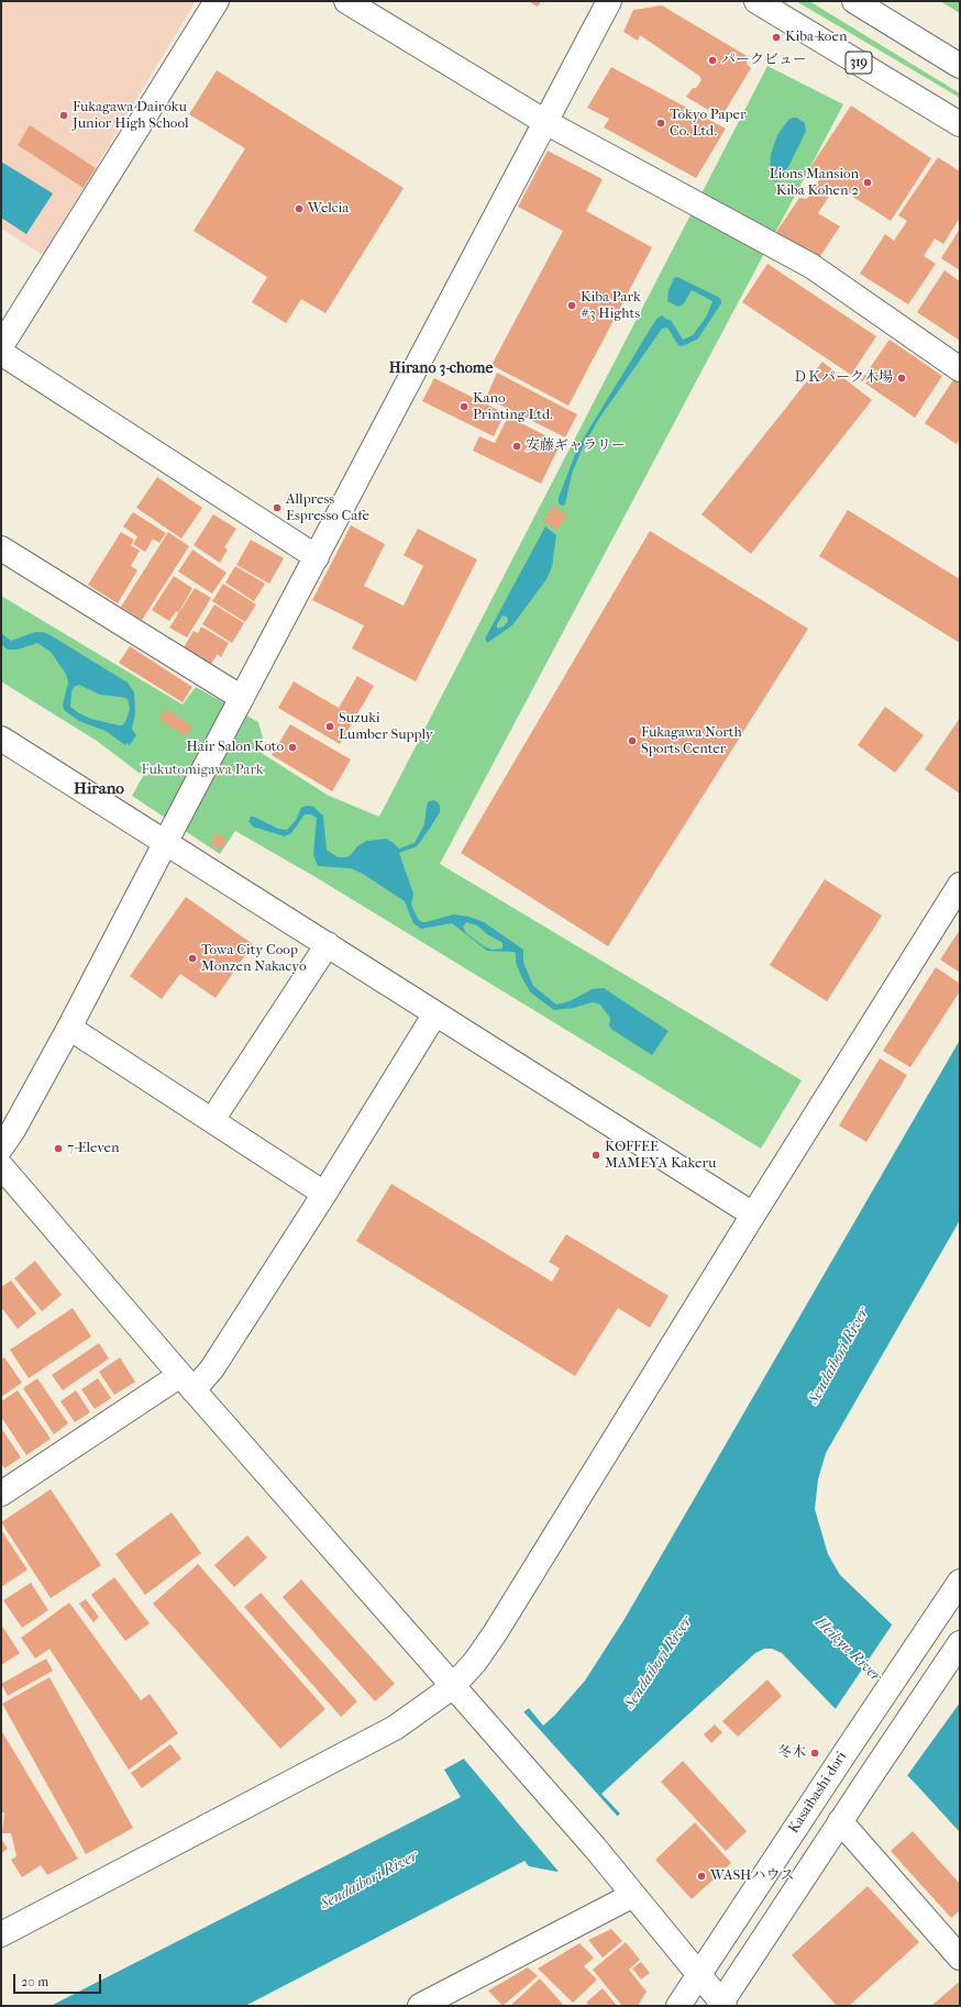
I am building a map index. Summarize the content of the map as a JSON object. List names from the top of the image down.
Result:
{
  "streets": {
    "street": ["319", "Kasaibashi-dori"]
  },
  "districts": ["Hirano 3-chome", "Hirano"],
  "water": ["Sendaibori River", "Heikyu River"],
  "parks": ["Fukutomigawa Park"],
  "places": [
    "Kiba-koen",
    "パークビュー",
    "Fukagawa Dairoku Junior High School",
    "Tokyo Paper Co. Ltd.",
    "Lions Mansion Kiba Kohen 2",
    "Welcia",
    "Kiba Park #3 Hights",
    "ＤＫパーク木場",
    "Kano Printing Ltd.",
    "安藤ギャラリー",
    "Allpress Espresso Cafe",
    "Suzuki Lumber Supply",
    "Fukagawa North Sports Center",
    "Hair Salon Koto",
    "Towa City Coop Monzen Nakacyo",
    "7-Eleven",
    "KOFFEE MAMEYA Kakeru",
    "冬木",
    "WASHハウス"
  ],
  "scale_bar": "20 m"
}
